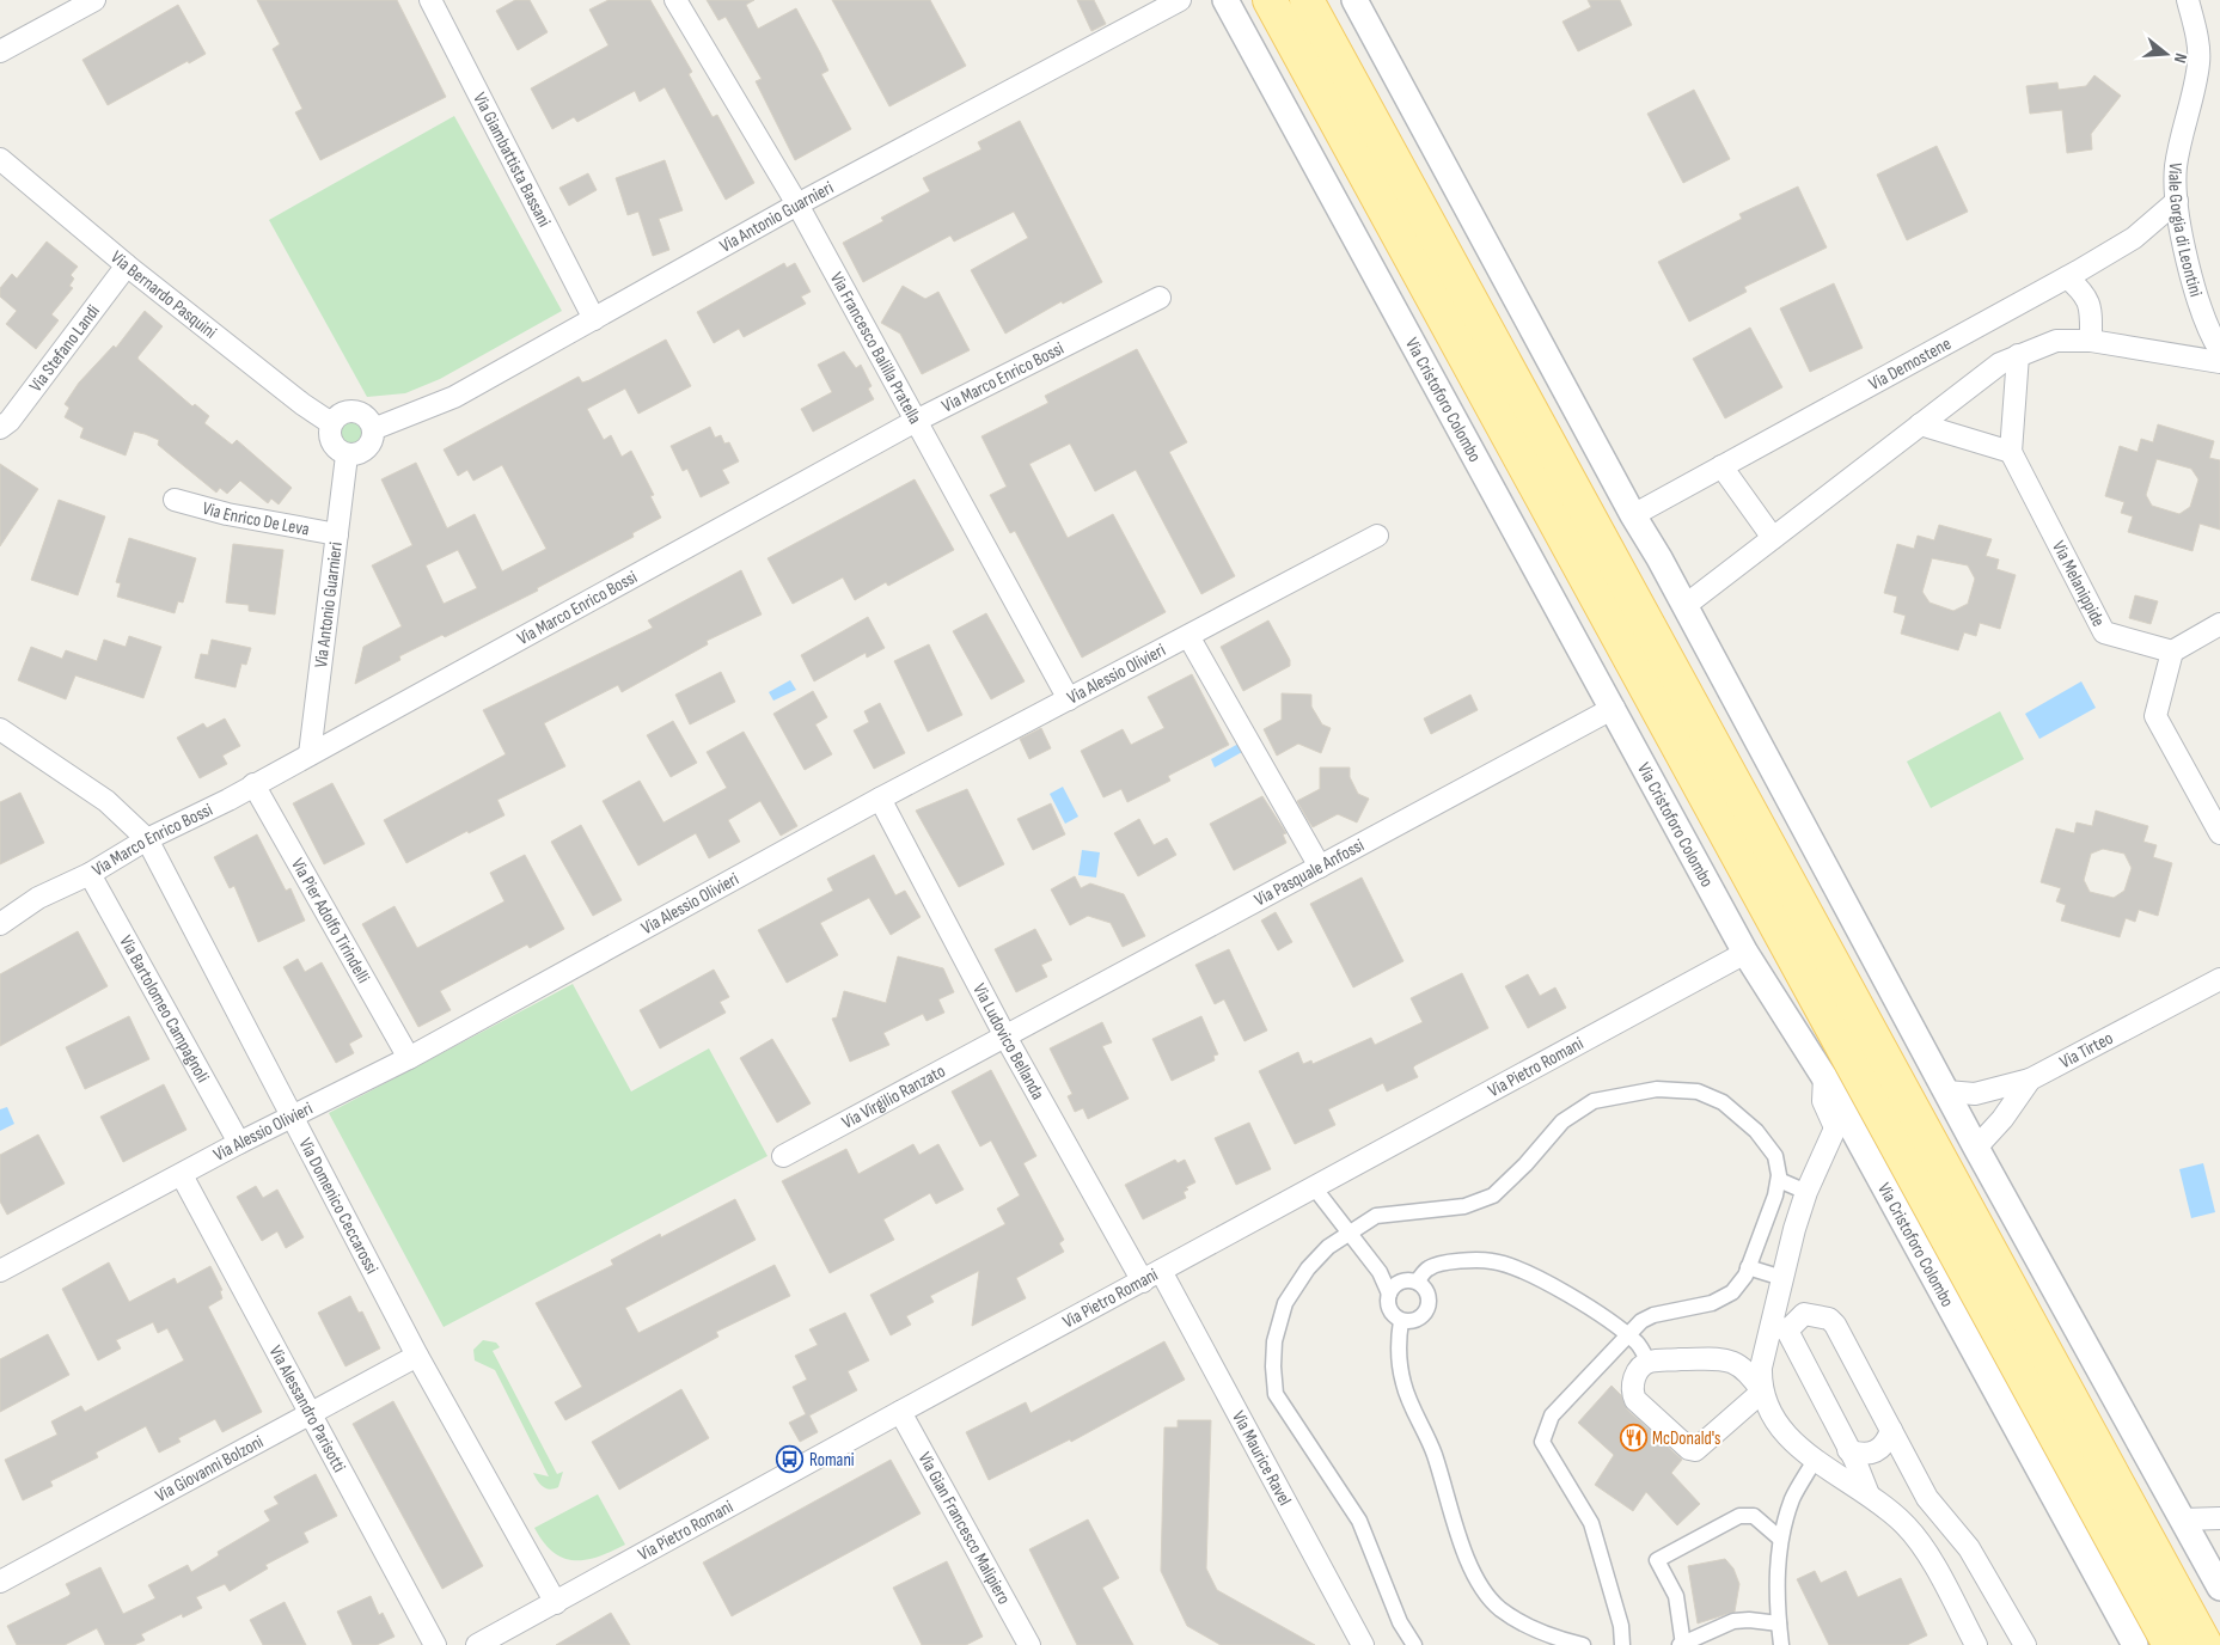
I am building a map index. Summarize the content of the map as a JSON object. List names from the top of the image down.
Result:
{
  "streets": {
    "main road": ["Via Cristoforo Colombo"],
    "street": [
      "Via Giambattista Bassani",
      "Via Antonio Guarnieri",
      "Viale Gorgia di Leontini",
      "Via Bernardo Pasquini",
      "Via Stefano Landi",
      "Via Francesco Balilla Pratella",
      "Via Demostene",
      "Via Marco Enrico Bossi",
      "Via Enrico De Leva",
      "Via Melanippide",
      "Via Alessio Olivieri",
      "Via Pasquale Anfossi",
      "Via Pier Adolfo Tirindelli",
      "Via Bartolomeo Campagnoli",
      "Via Ludovico Bellanda",
      "Via Tirteo",
      "Via Pietro Romani",
      "Via Virgilio Ranzato",
      "Via Domenico Ceccarossi",
      "Via Alessandro Parisotti",
      "Via Maurice Ravel",
      "Via Giovanni Bolzoni",
      "Via Gian Francesco Malipiero"
    ]
  },
  "crossings": [
    ["Via Giambattista Bassani", "Via Antonio Guarnieri"],
    ["Via Antonio Guarnieri", "Via Bernardo Pasquini"],
    ["Via Antonio Guarnieri", "Via Francesco Balilla Pratella"],
    ["Via Antonio Guarnieri", "Via Marco Enrico Bossi"],
    ["Via Antonio Guarnieri", "Via Enrico De Leva"],
    ["Viale Gorgia di Leontini", "Via Demostene"],
    ["Via Bernardo Pasquini", "Via Stefano Landi"],
    ["Via Francesco Balilla Pratella", "Via Marco Enrico Bossi"],
    ["Via Francesco Balilla Pratella", "Via Alessio Olivieri"],
    ["Via Marco Enrico Bossi", "Via Pier Adolfo Tirindelli"],
    ["Via Marco Enrico Bossi", "Via Bartolomeo Campagnoli"],
    ["Via Marco Enrico Bossi", "Via Domenico Ceccarossi"],
    ["Via Cristoforo Colombo", "Via Pasquale Anfossi"],
    ["Via Cristoforo Colombo", "Via Pietro Romani"],
    ["Via Alessio Olivieri", "Via Pier Adolfo Tirindelli"],
    ["Via Alessio Olivieri", "Via Bartolomeo Campagnoli"],
    ["Via Alessio Olivieri", "Via Ludovico Bellanda"],
    ["Via Alessio Olivieri", "Via Domenico Ceccarossi"],
    ["Via Alessio Olivieri", "Via Alessandro Parisotti"],
    ["Via Pasquale Anfossi", "Via Ludovico Bellanda"],
    ["Via Pasquale Anfossi", "Via Virgilio Ranzato"],
    ["Via Ludovico Bellanda", "Via Pietro Romani"],
    ["Via Ludovico Bellanda", "Via Virgilio Ranzato"],
    ["Via Ludovico Bellanda", "Via Maurice Ravel"],
    ["Via Pietro Romani", "Via Domenico Ceccarossi"],
    ["Via Pietro Romani", "Via Maurice Ravel"],
    ["Via Pietro Romani", "Via Gian Francesco Malipiero"],
    ["Via Domenico Ceccarossi", "Via Giovanni Bolzoni"],
    ["Via Alessandro Parisotti", "Via Giovanni Bolzoni"]
  ],
  "places": {
    "restaurant": ["McDonald's"],
    "bus stop": ["Romani"]
  },
  "north": "right"
}
